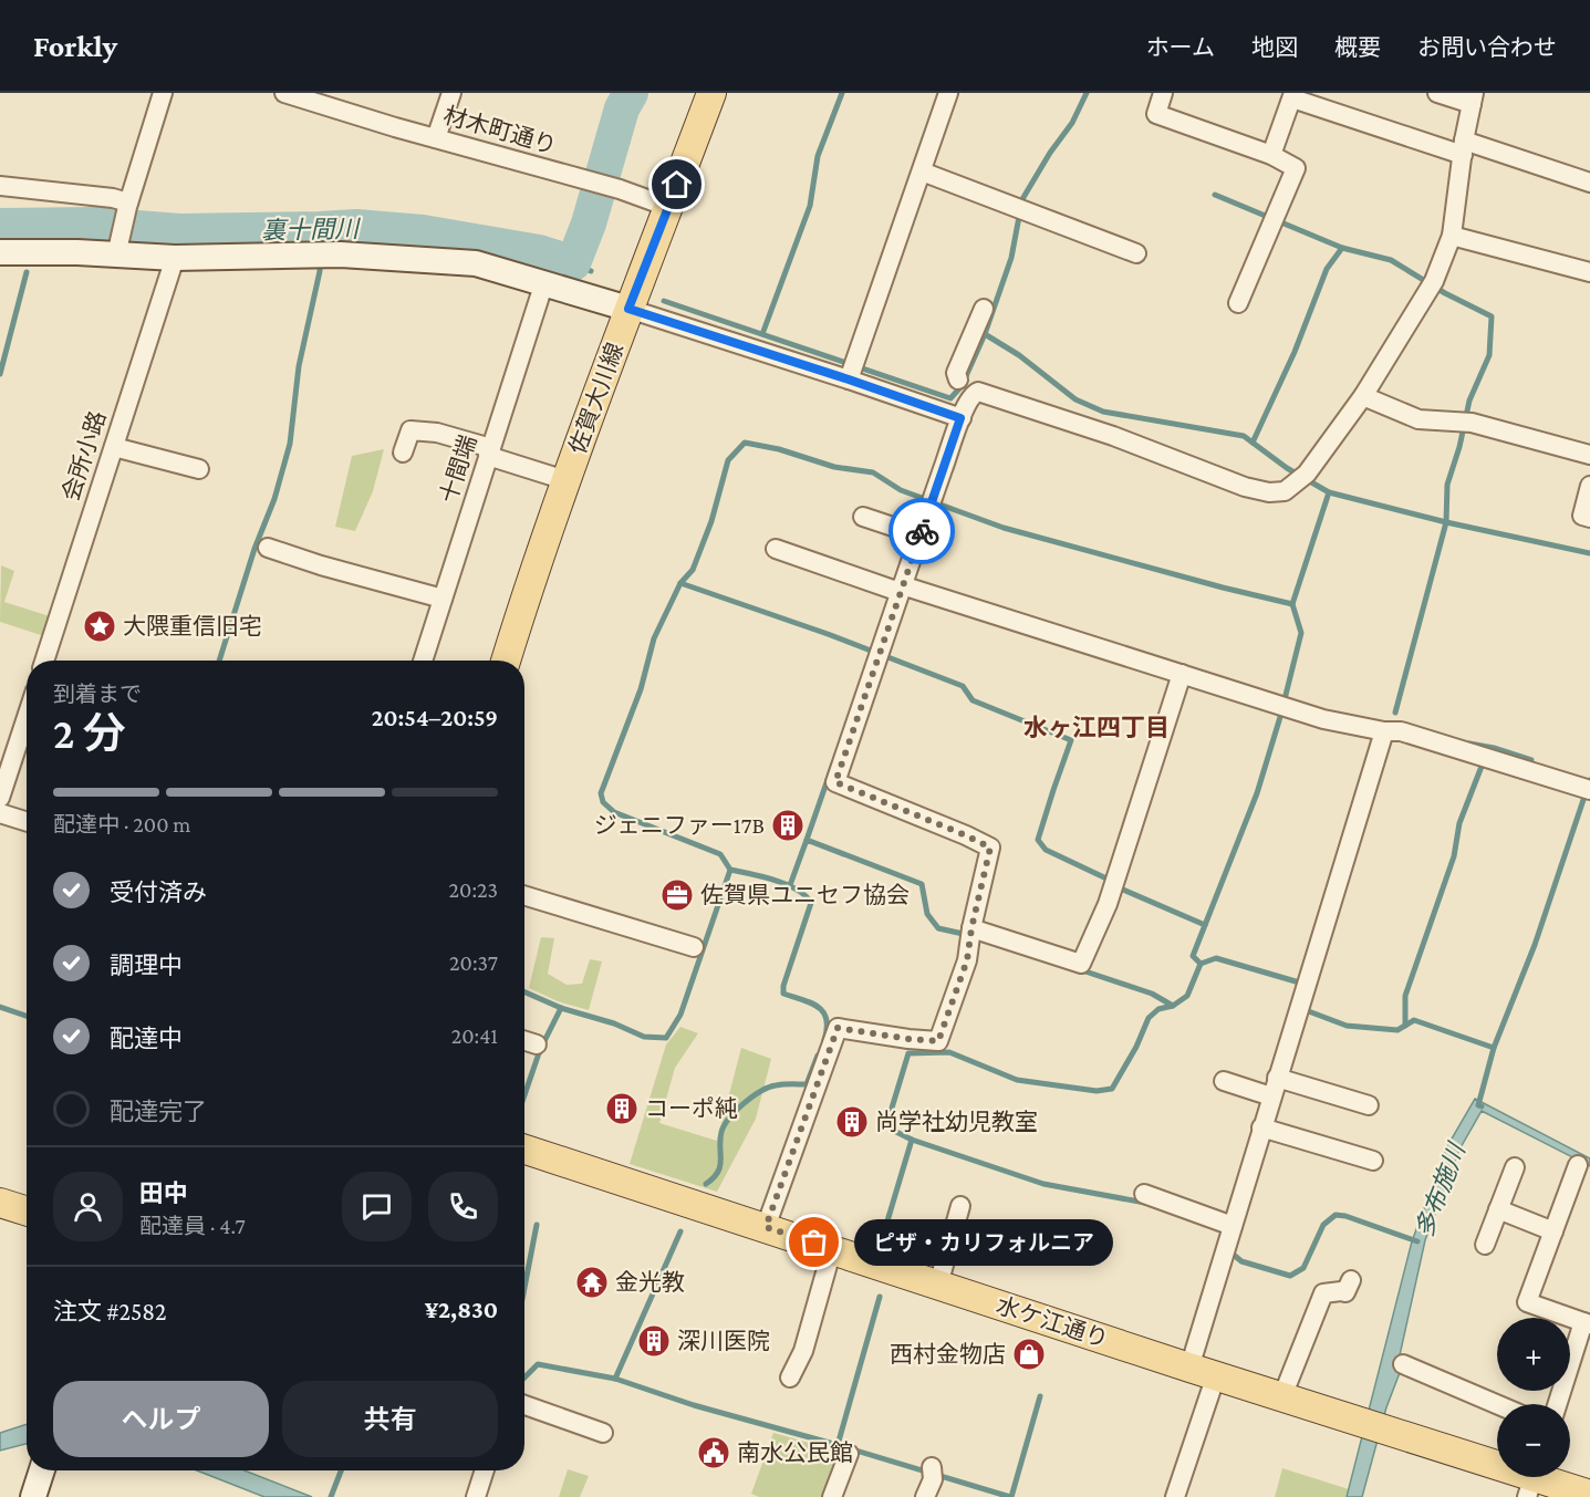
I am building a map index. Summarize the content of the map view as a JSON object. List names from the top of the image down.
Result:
{
  "streets": {
    "main road": ["佐賀大川線", "水ケ江通り"],
    "street": ["材木町通り", "会所小路", "十間端"]
  },
  "crossings": [
    ["材木町通り", "佐賀大川線"]
  ],
  "districts": ["水ヶ江四丁目"],
  "water": ["裏十間川", "多布施川"],
  "places": {
    "place": ["大隈重信旧宅"],
    "building": [
      "ジェニファー17B",
      "コーポ純",
      "尚学社幼児教室",
      "深川医院"
    ],
    "office": ["佐賀県ユニセフ協会"],
    "other": ["ピザ・カリフォルニア"],
    "temple": ["金光教"],
    "shop": ["西村金物店"],
    "public building": ["南水公民館"]
  },
  "page": {
    "header": "Forkly",
    "nav": [
      "ホーム",
      "地図",
      "概要",
      "お問い合わせ"
    ],
    "heading": ["2 分", "到着まで", "20:54–20:59"],
    "panel": [
      "田中",
      "配達員 · 4.7",
      "注文 #2582",
      "¥2,830"
    ],
    "bar": "配達中 · 200 m",
    "list": [
      ["受付済み", "20:23"],
      ["調理中", "20:37"],
      ["配達中", "20:41"],
      "配達完了"
    ],
    "bubble": "ピザ・カリフォルニア",
    "map_buttons": ["+", "−"],
    "buttons": ["ヘルプ", "共有"]
  }
}
